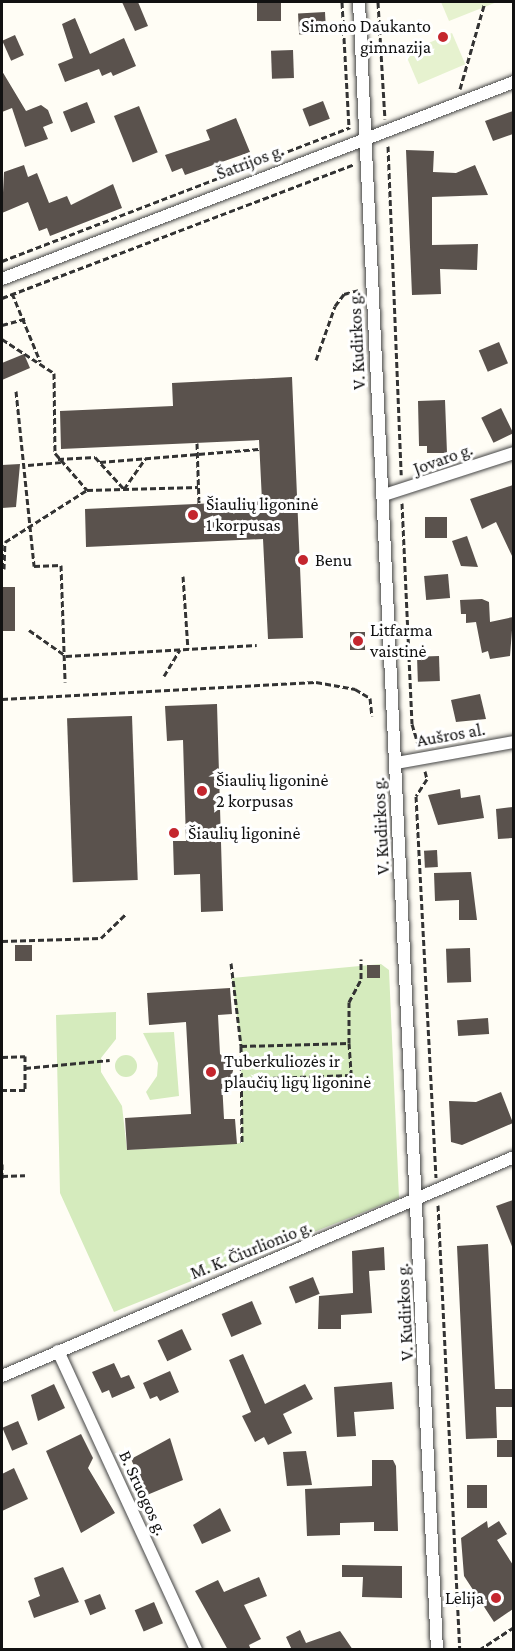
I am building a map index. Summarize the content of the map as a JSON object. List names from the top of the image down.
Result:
{
  "streets": {
    "street": [
      "Šatrijos g.",
      "V. Kudirkos g.",
      "Jovaro g.",
      "Aušros al.",
      "M. K. Čiurlionio g.",
      "B. Sruogos g."
    ]
  },
  "crossings": [
    ["Šatrijos g.", "V. Kudirkos g."],
    ["V. Kudirkos g.", "Jovaro g."],
    ["V. Kudirkos g.", "Aušros al."],
    ["V. Kudirkos g.", "M. K. Čiurlionio g."],
    ["M. K. Čiurlionio g.", "B. Sruogos g."]
  ],
  "places": [
    "Simono Daukanto gimnazija",
    "Šiaulių ligoninė 1 korpusas",
    "Benu",
    "Litfarma vaistinė",
    "Šiaulių ligoninė 2 korpusas",
    "Šiaulių ligoninė",
    "Tuberkuliozės ir plaučių ligų ligoninė",
    "Lelija"
  ]
}
